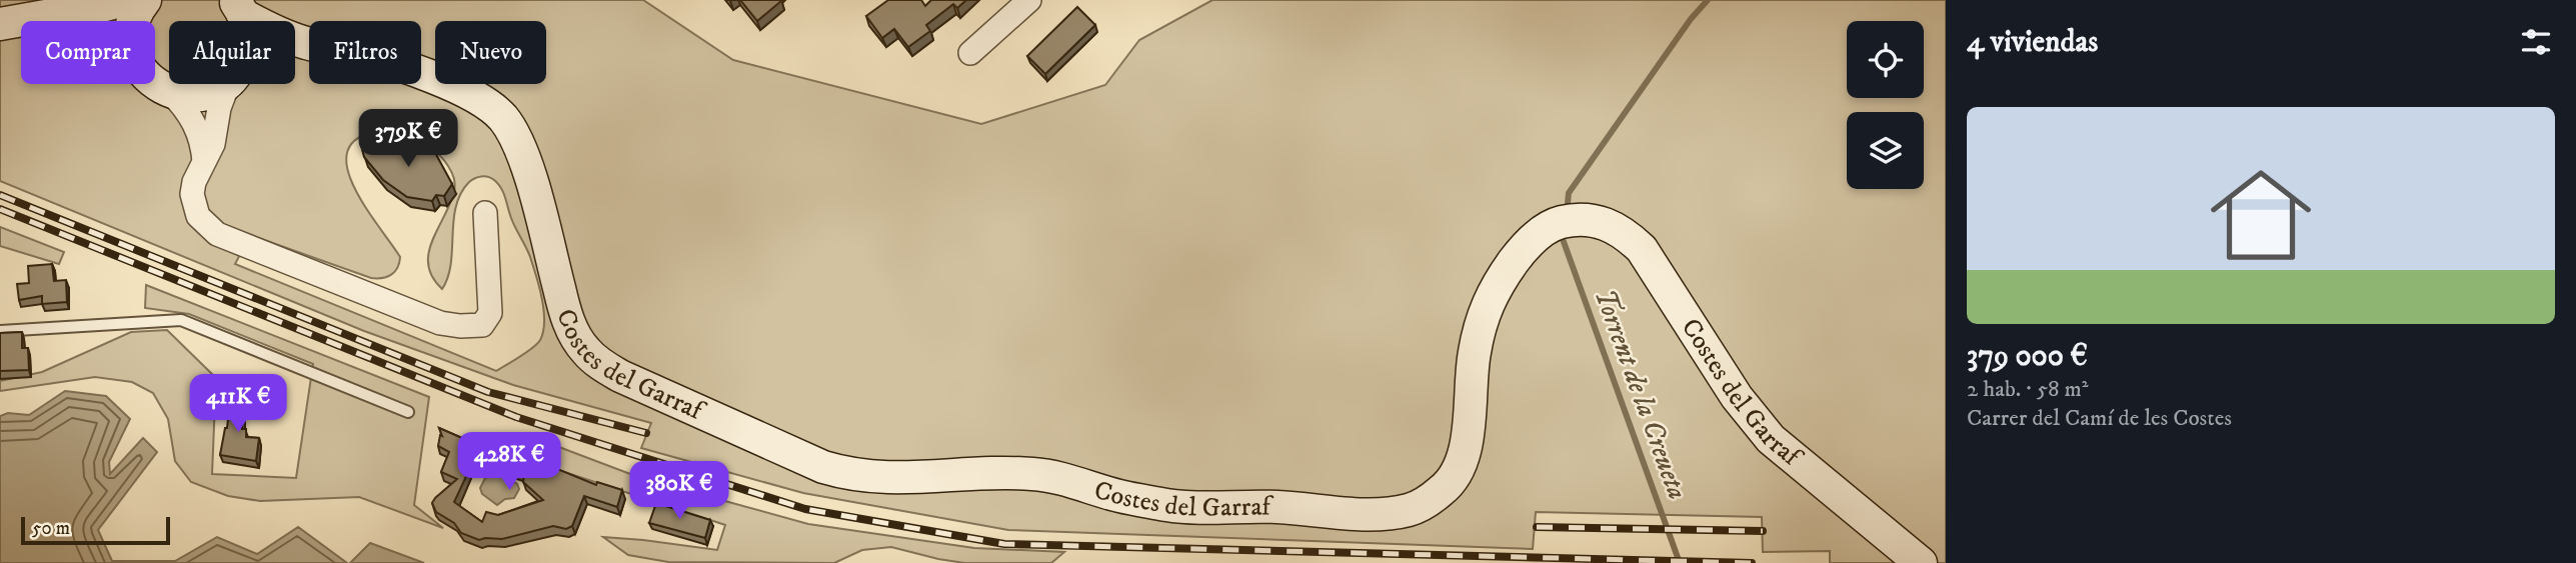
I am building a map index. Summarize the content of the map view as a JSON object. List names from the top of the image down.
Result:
{
  "streets": {
    "main road": ["Costes del Garraf"]
  },
  "water": ["Torrent de la Creueta"],
  "scale_bar": "50 m",
  "page": {
    "heading": "4 viviendas",
    "chip": [
      "Comprar",
      "Alquilar",
      "Filtros",
      "Nuevo"
    ],
    "list": [
      {
        "name": "379 000 €",
        "note": "2 hab. · 58 m² · Carrer del Camí de les Costes"
      }
    ],
    "price": [
      "379K €",
      "411K €",
      "428K €",
      "380K €"
    ],
    "scale": "50 m"
  }
}
